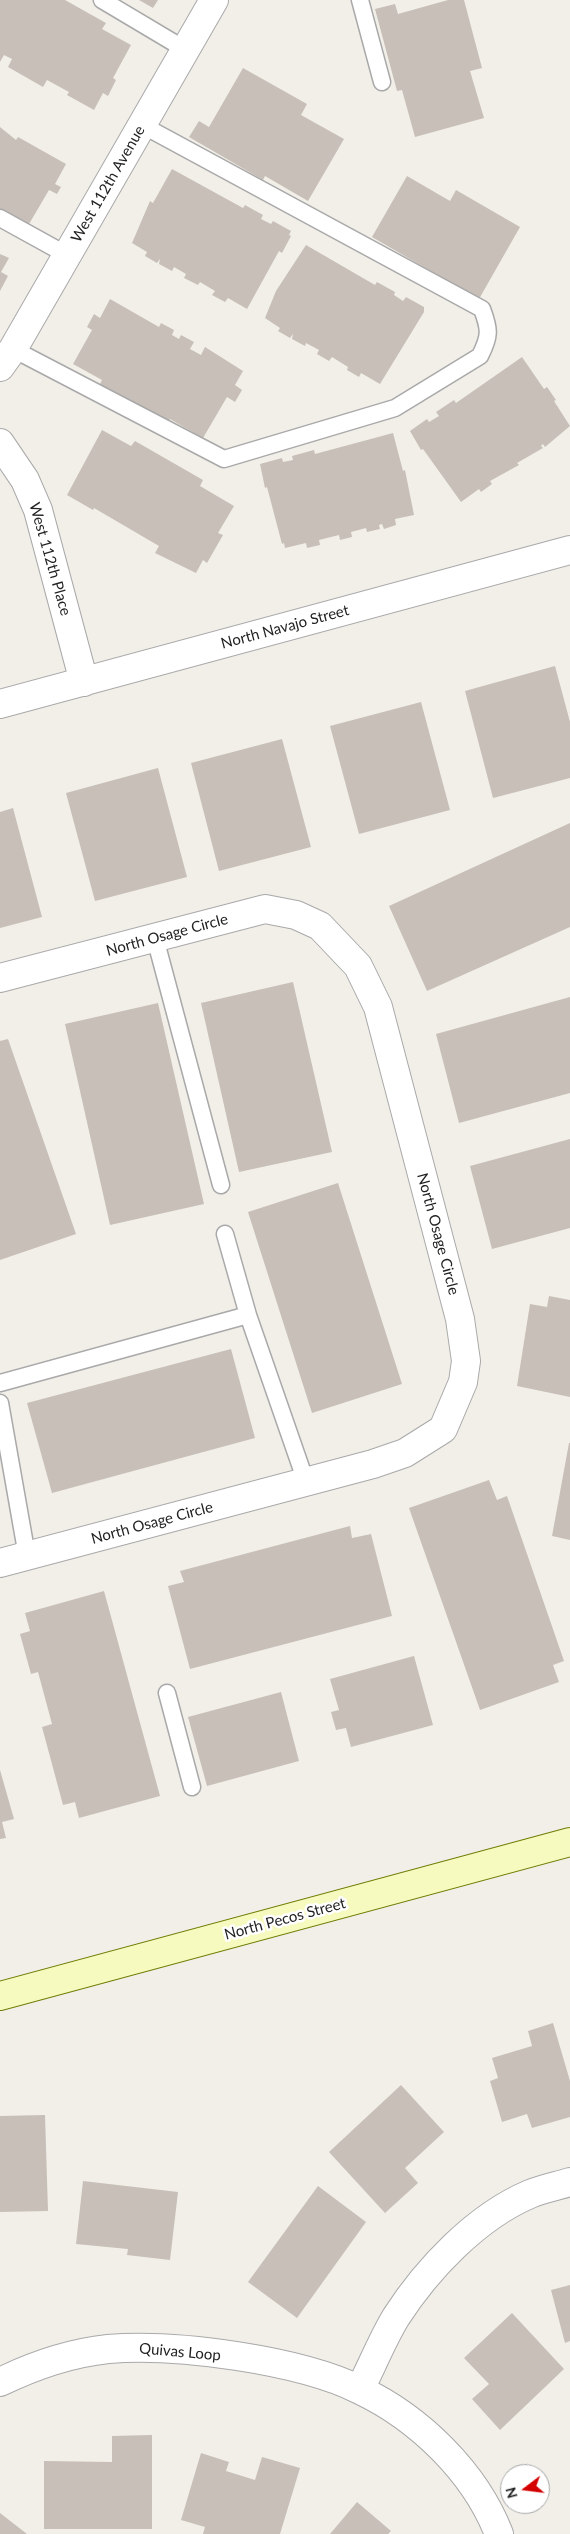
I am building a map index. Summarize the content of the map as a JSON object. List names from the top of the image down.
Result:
{
  "streets": {
    "street": [
      "West 112th Avenue",
      "West 112th Place",
      "North Navajo Street",
      "North Osage Circle",
      "North Pecos Street",
      "Quivas Loop"
    ]
  },
  "crossings": [
    ["West 112th Place", "North Navajo Street"]
  ],
  "north": "left"
}
